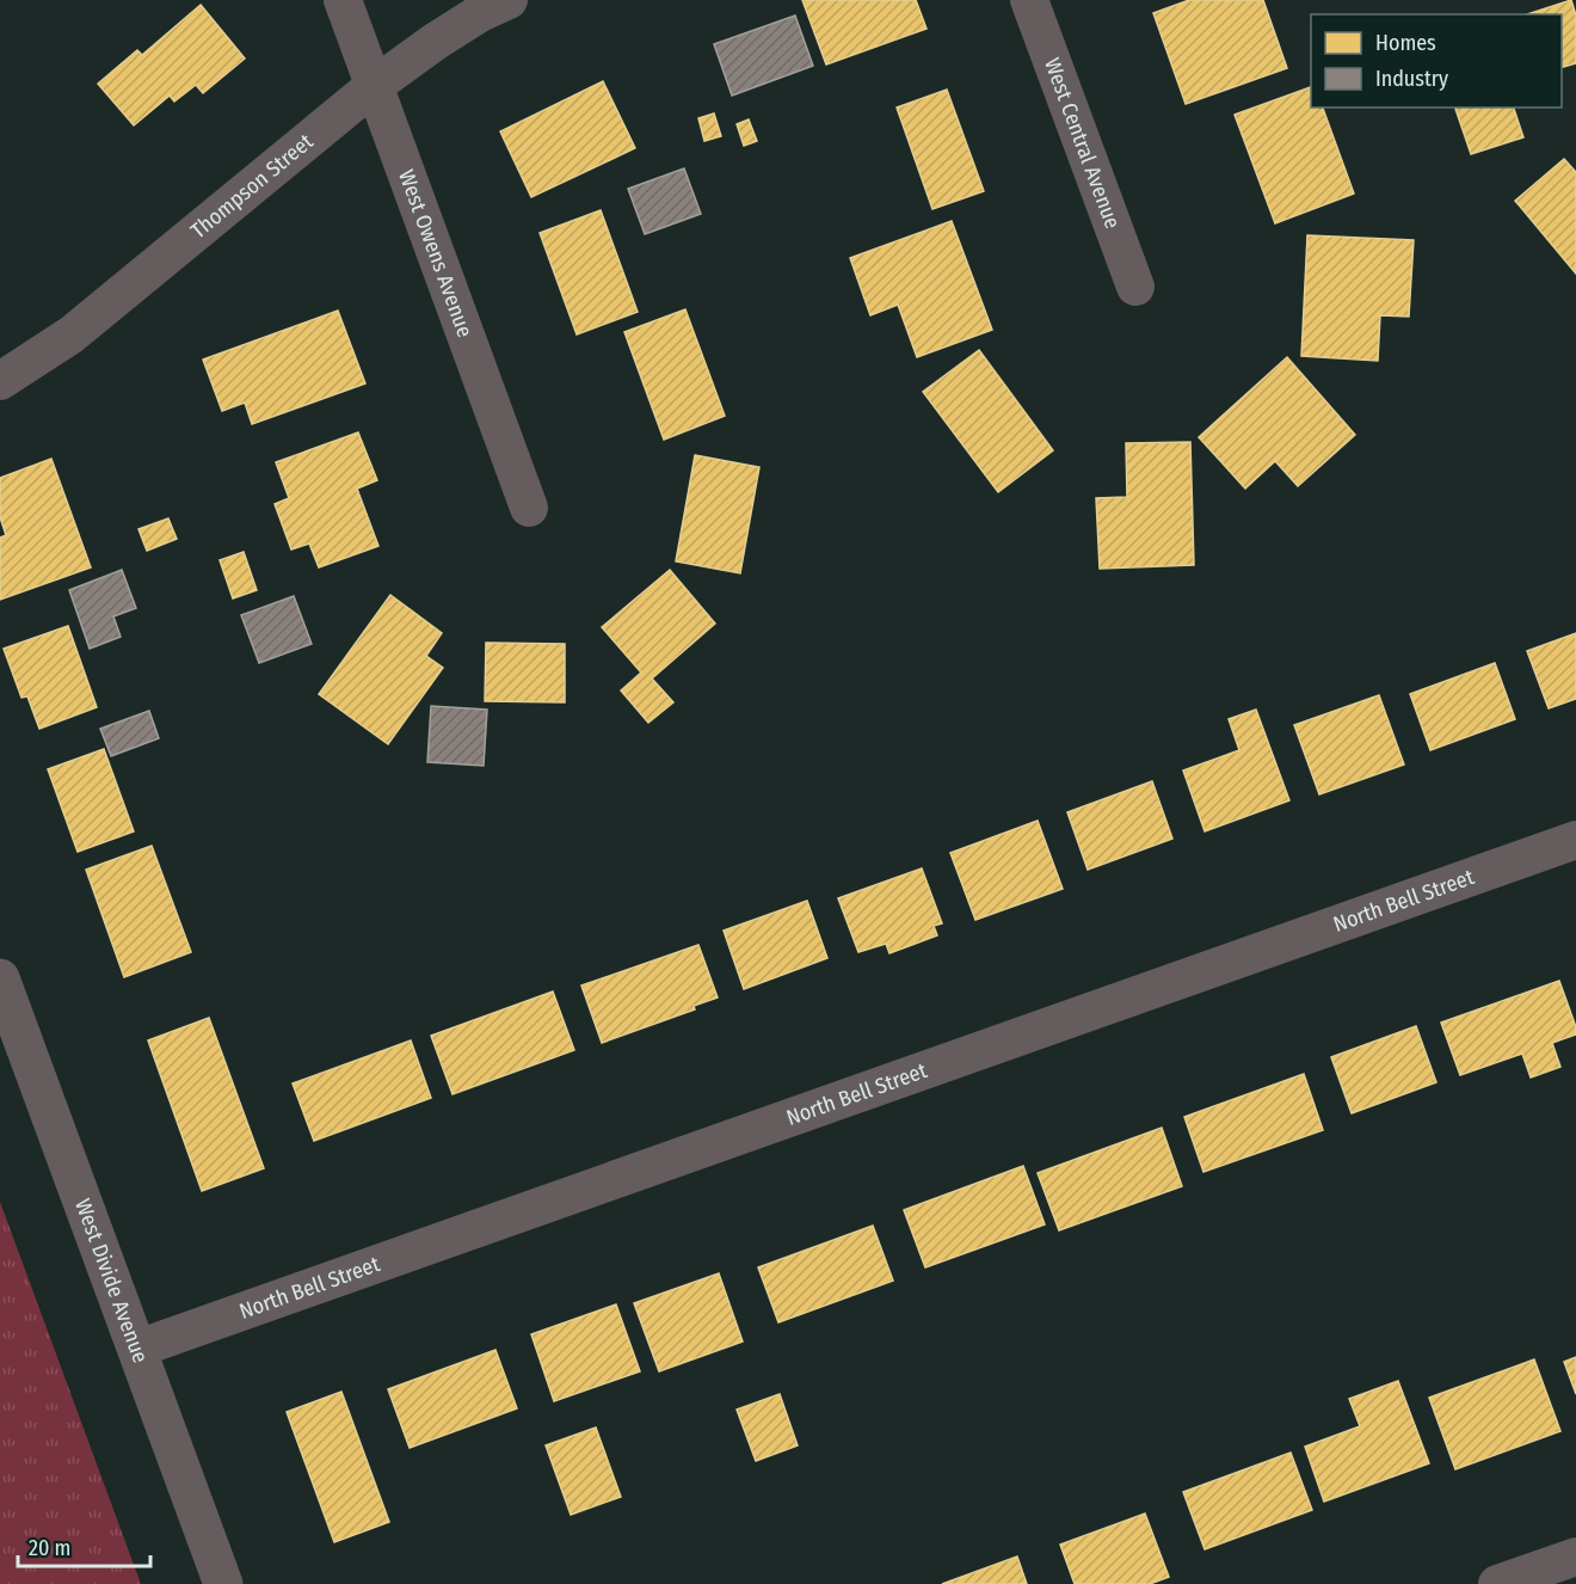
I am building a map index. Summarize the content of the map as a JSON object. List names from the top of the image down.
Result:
{
  "streets": {
    "street": [
      "West Central Avenue",
      "Thompson Street",
      "West Owens Avenue",
      "North Bell Street",
      "West Divide Avenue"
    ]
  },
  "crossings": [
    ["Thompson Street", "West Owens Avenue"],
    ["North Bell Street", "West Divide Avenue"]
  ],
  "legend": ["Homes", "Industry"],
  "scale_bar": "20 m"
}
